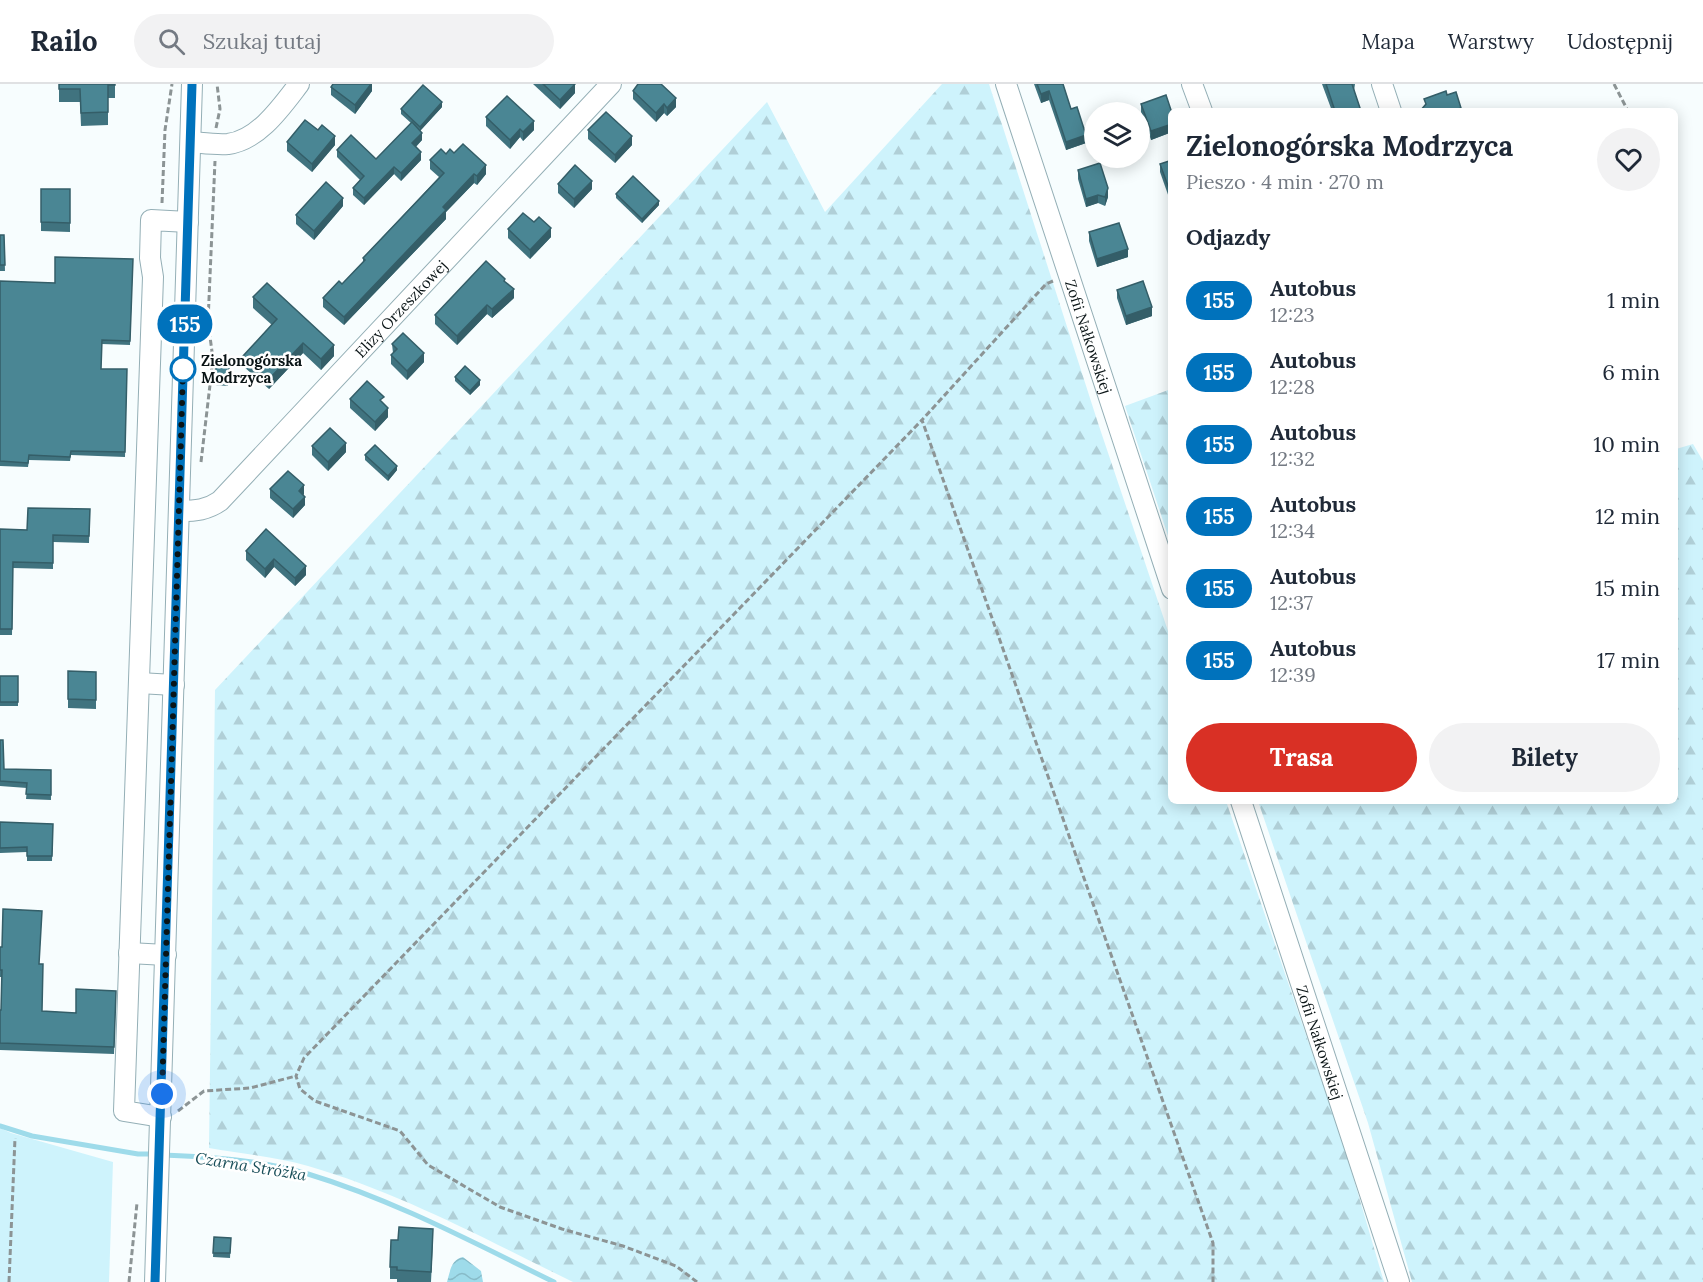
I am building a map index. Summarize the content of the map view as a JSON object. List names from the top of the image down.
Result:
{
  "streets": {
    "street": ["Elizy Orzeszkowej", "Zofii Nałkowskiej"]
  },
  "water": ["Czarna Stróżka"],
  "places": ["Zielonogórska Modrzyca"],
  "lines": ["bus line 155"],
  "page": {
    "header": "Railo",
    "search": "Szukaj tutaj",
    "nav": ["Mapa", "Warstwy", "Udostępnij"],
    "on_map": "155",
    "heading": [
      ["Zielonogórska Modrzyca", "Pieszo · 4 min · 270 m"],
      "Odjazdy"
    ],
    "list": [
      {
        "mark": "155",
        "name": "Autobus",
        "note": "12:23",
        "value": "1 min"
      },
      {
        "mark": "155",
        "name": "Autobus",
        "note": "12:28",
        "value": "6 min"
      },
      {
        "mark": "155",
        "name": "Autobus",
        "note": "12:32",
        "value": "10 min"
      },
      {
        "mark": "155",
        "name": "Autobus",
        "note": "12:34",
        "value": "12 min"
      },
      {
        "mark": "155",
        "name": "Autobus",
        "note": "12:37",
        "value": "15 min"
      },
      {
        "mark": "155",
        "name": "Autobus",
        "note": "12:39",
        "value": "17 min"
      }
    ],
    "buttons": ["Trasa", "Bilety"]
  }
}
